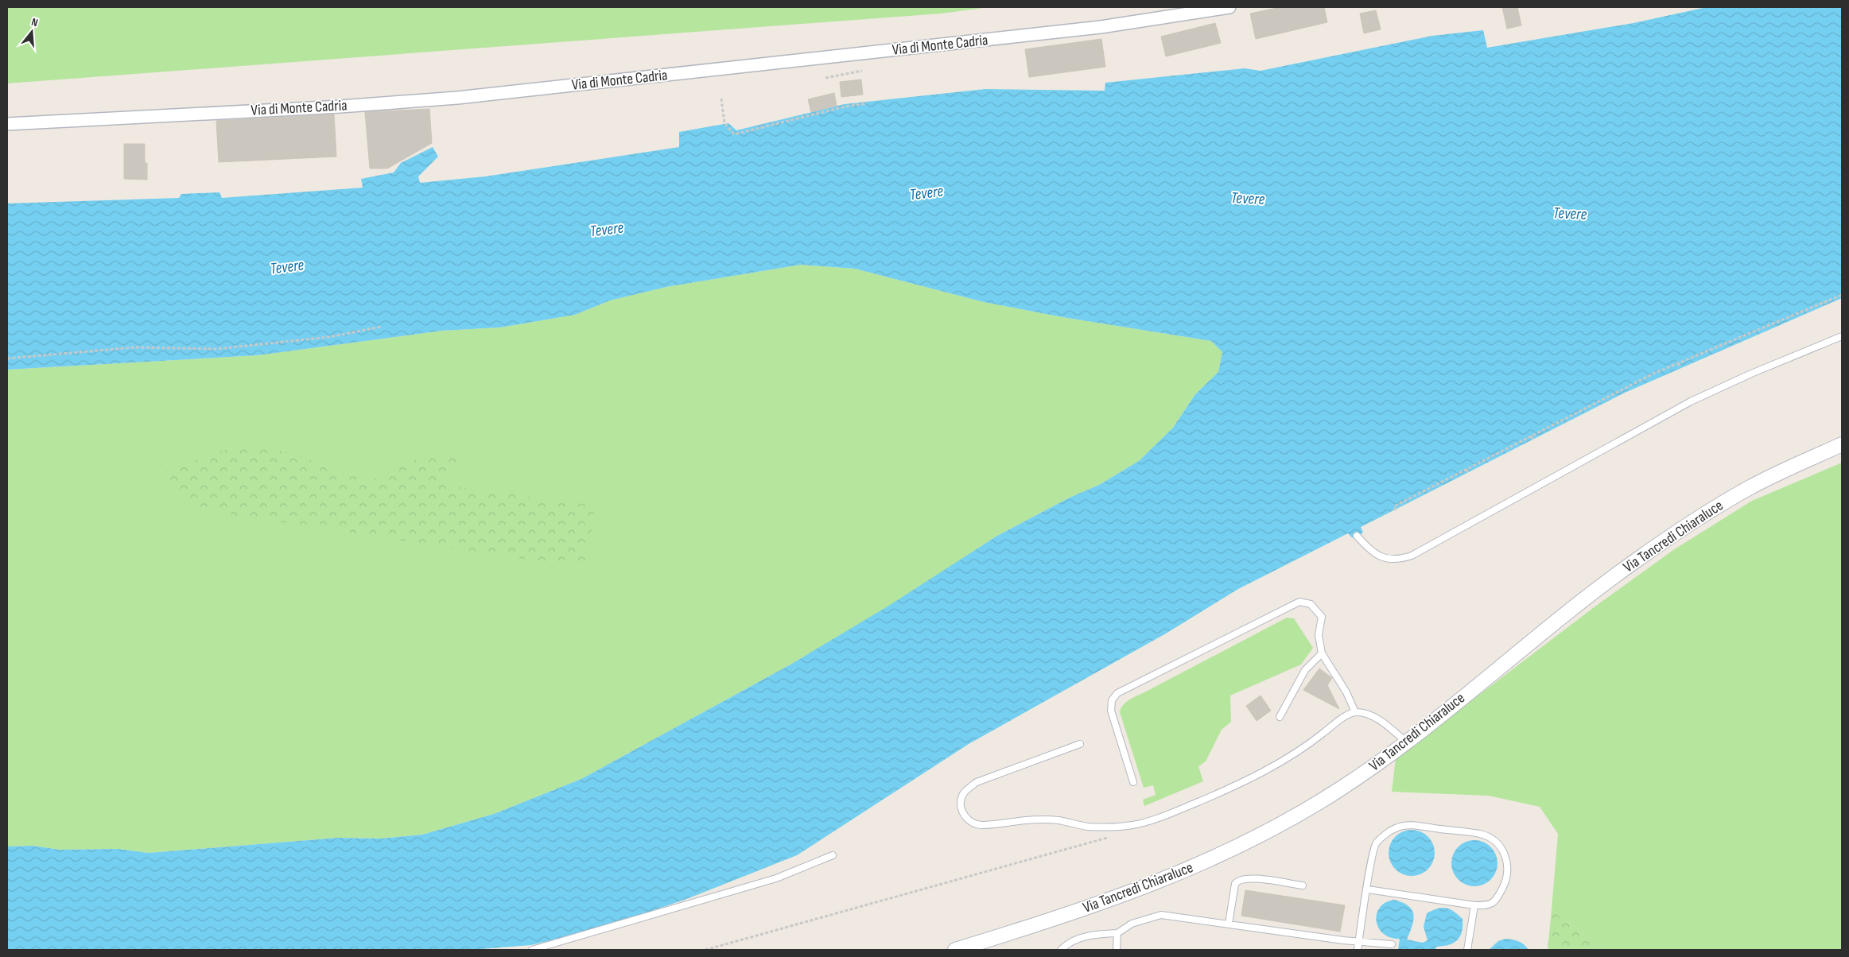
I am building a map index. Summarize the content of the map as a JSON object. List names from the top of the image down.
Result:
{
  "streets": {
    "street": ["Via di Monte Cadria", "Via Tancredi Chiaraluce"]
  },
  "water": ["Tevere"],
  "north": "top"
}
